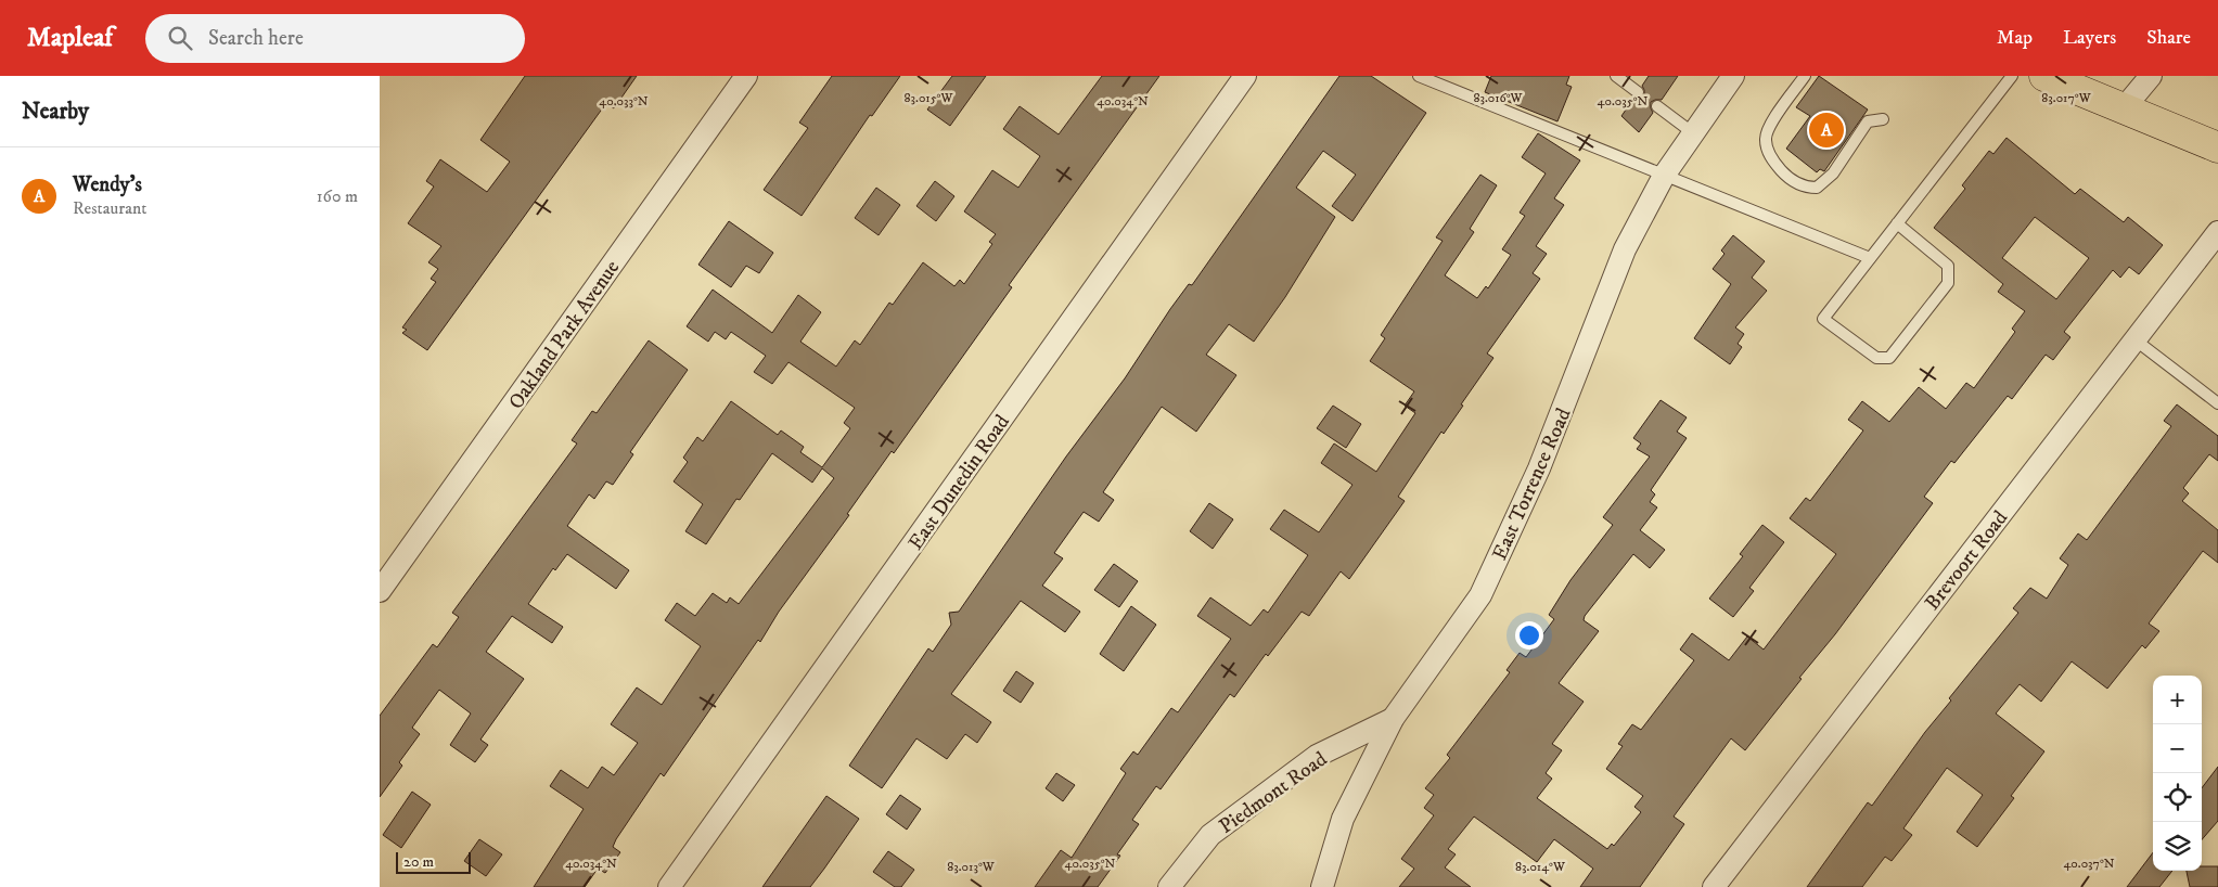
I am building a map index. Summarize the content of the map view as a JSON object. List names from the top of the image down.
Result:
{
  "streets": {
    "street": [
      "Oakland Park Avenue",
      "East Dunedin Road",
      "East Torrence Road",
      "Brevoort Road",
      "Piedmont Road"
    ]
  },
  "crossings": [
    ["East Torrence Road", "Piedmont Road"]
  ],
  "scale_bar": "20 m",
  "page": {
    "header": "Mapleaf",
    "search": "Search here",
    "nav": ["Map", "Layers", "Share"],
    "heading": "Nearby",
    "pins": "A",
    "list": [
      {
        "mark": "A",
        "name": "Wendy's",
        "note": "Restaurant",
        "value": "160 m"
      }
    ],
    "map_buttons": ["+", "−"],
    "scale": "20 m"
  },
  "coordinates": [
    "83.016°W",
    "83.017°W",
    "83.015°W",
    "40.033°N",
    "40.034°N",
    "40.035°N",
    "40.037°N",
    "83.013°W",
    "83.014°W"
  ]
}
